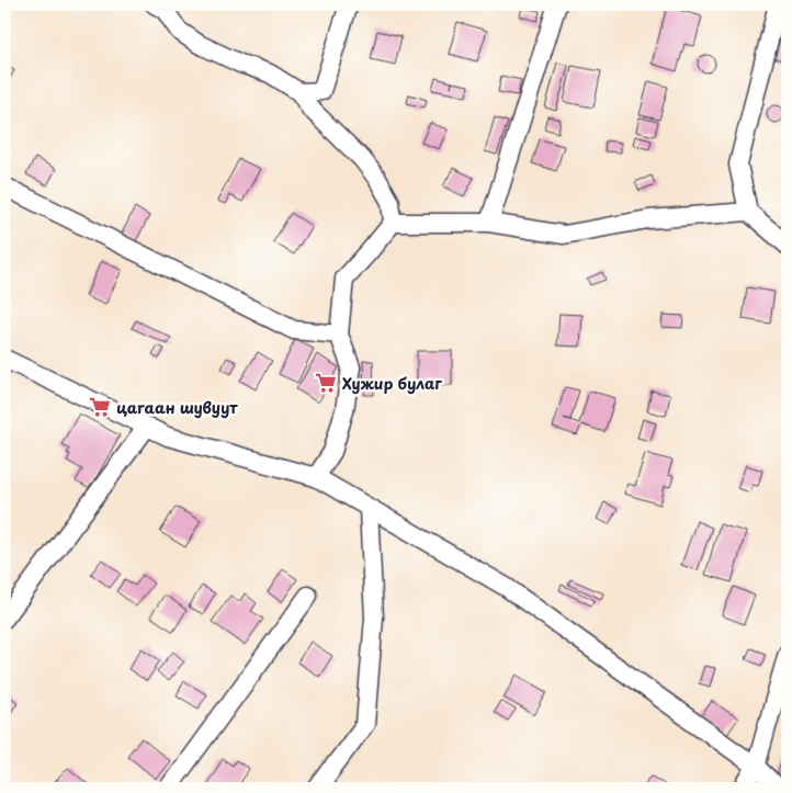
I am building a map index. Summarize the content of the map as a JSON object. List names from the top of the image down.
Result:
{
  "places": {
    "supermarket": ["Хужир булаг", "цагаан шувуут"]
  }
}
